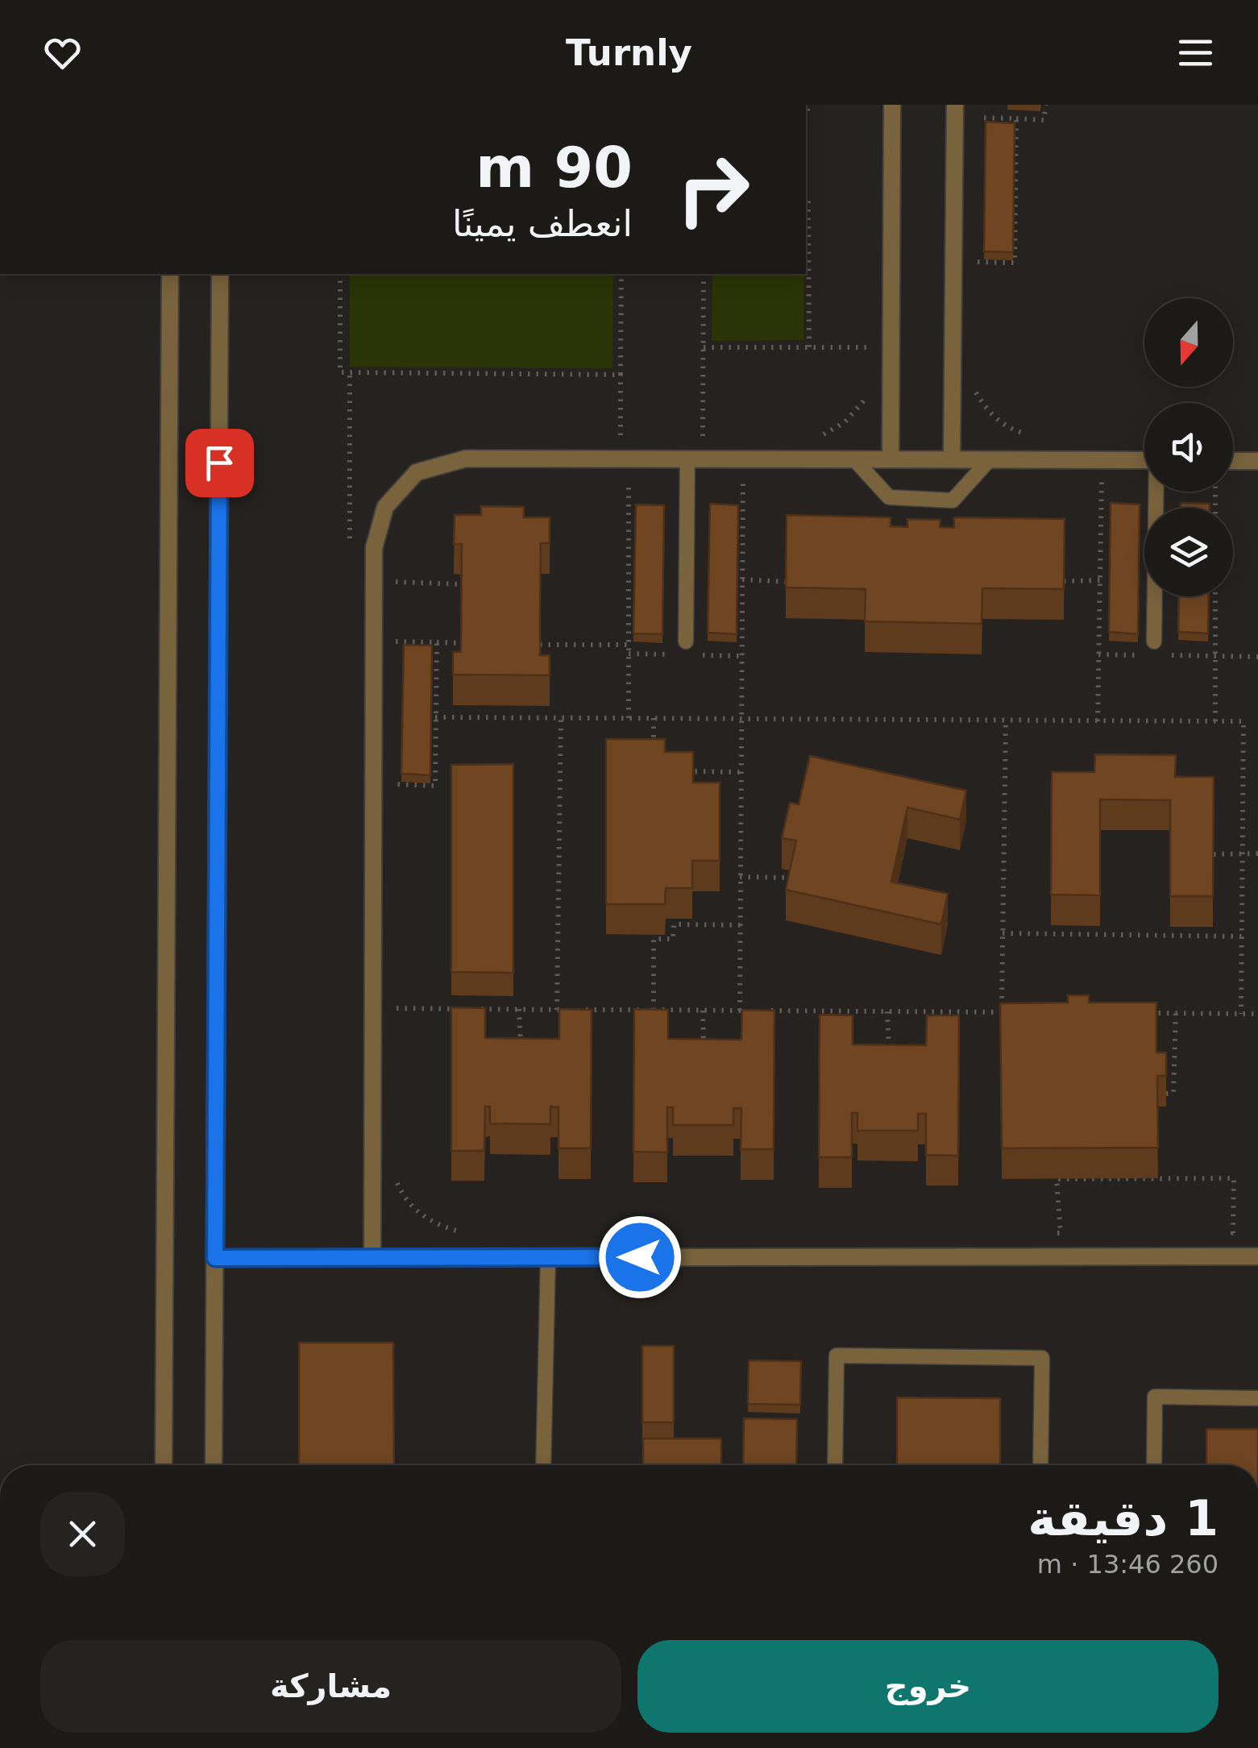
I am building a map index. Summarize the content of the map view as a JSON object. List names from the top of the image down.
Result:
{
  "north": "bottom",
  "page": {
    "header": "Turnly",
    "turn": ["90 m", "انعطف يمينًا"],
    "heading": ["1 دقيقة", "260 m · 13:46"],
    "buttons": ["خروج", "مشاركة"]
  }
}
